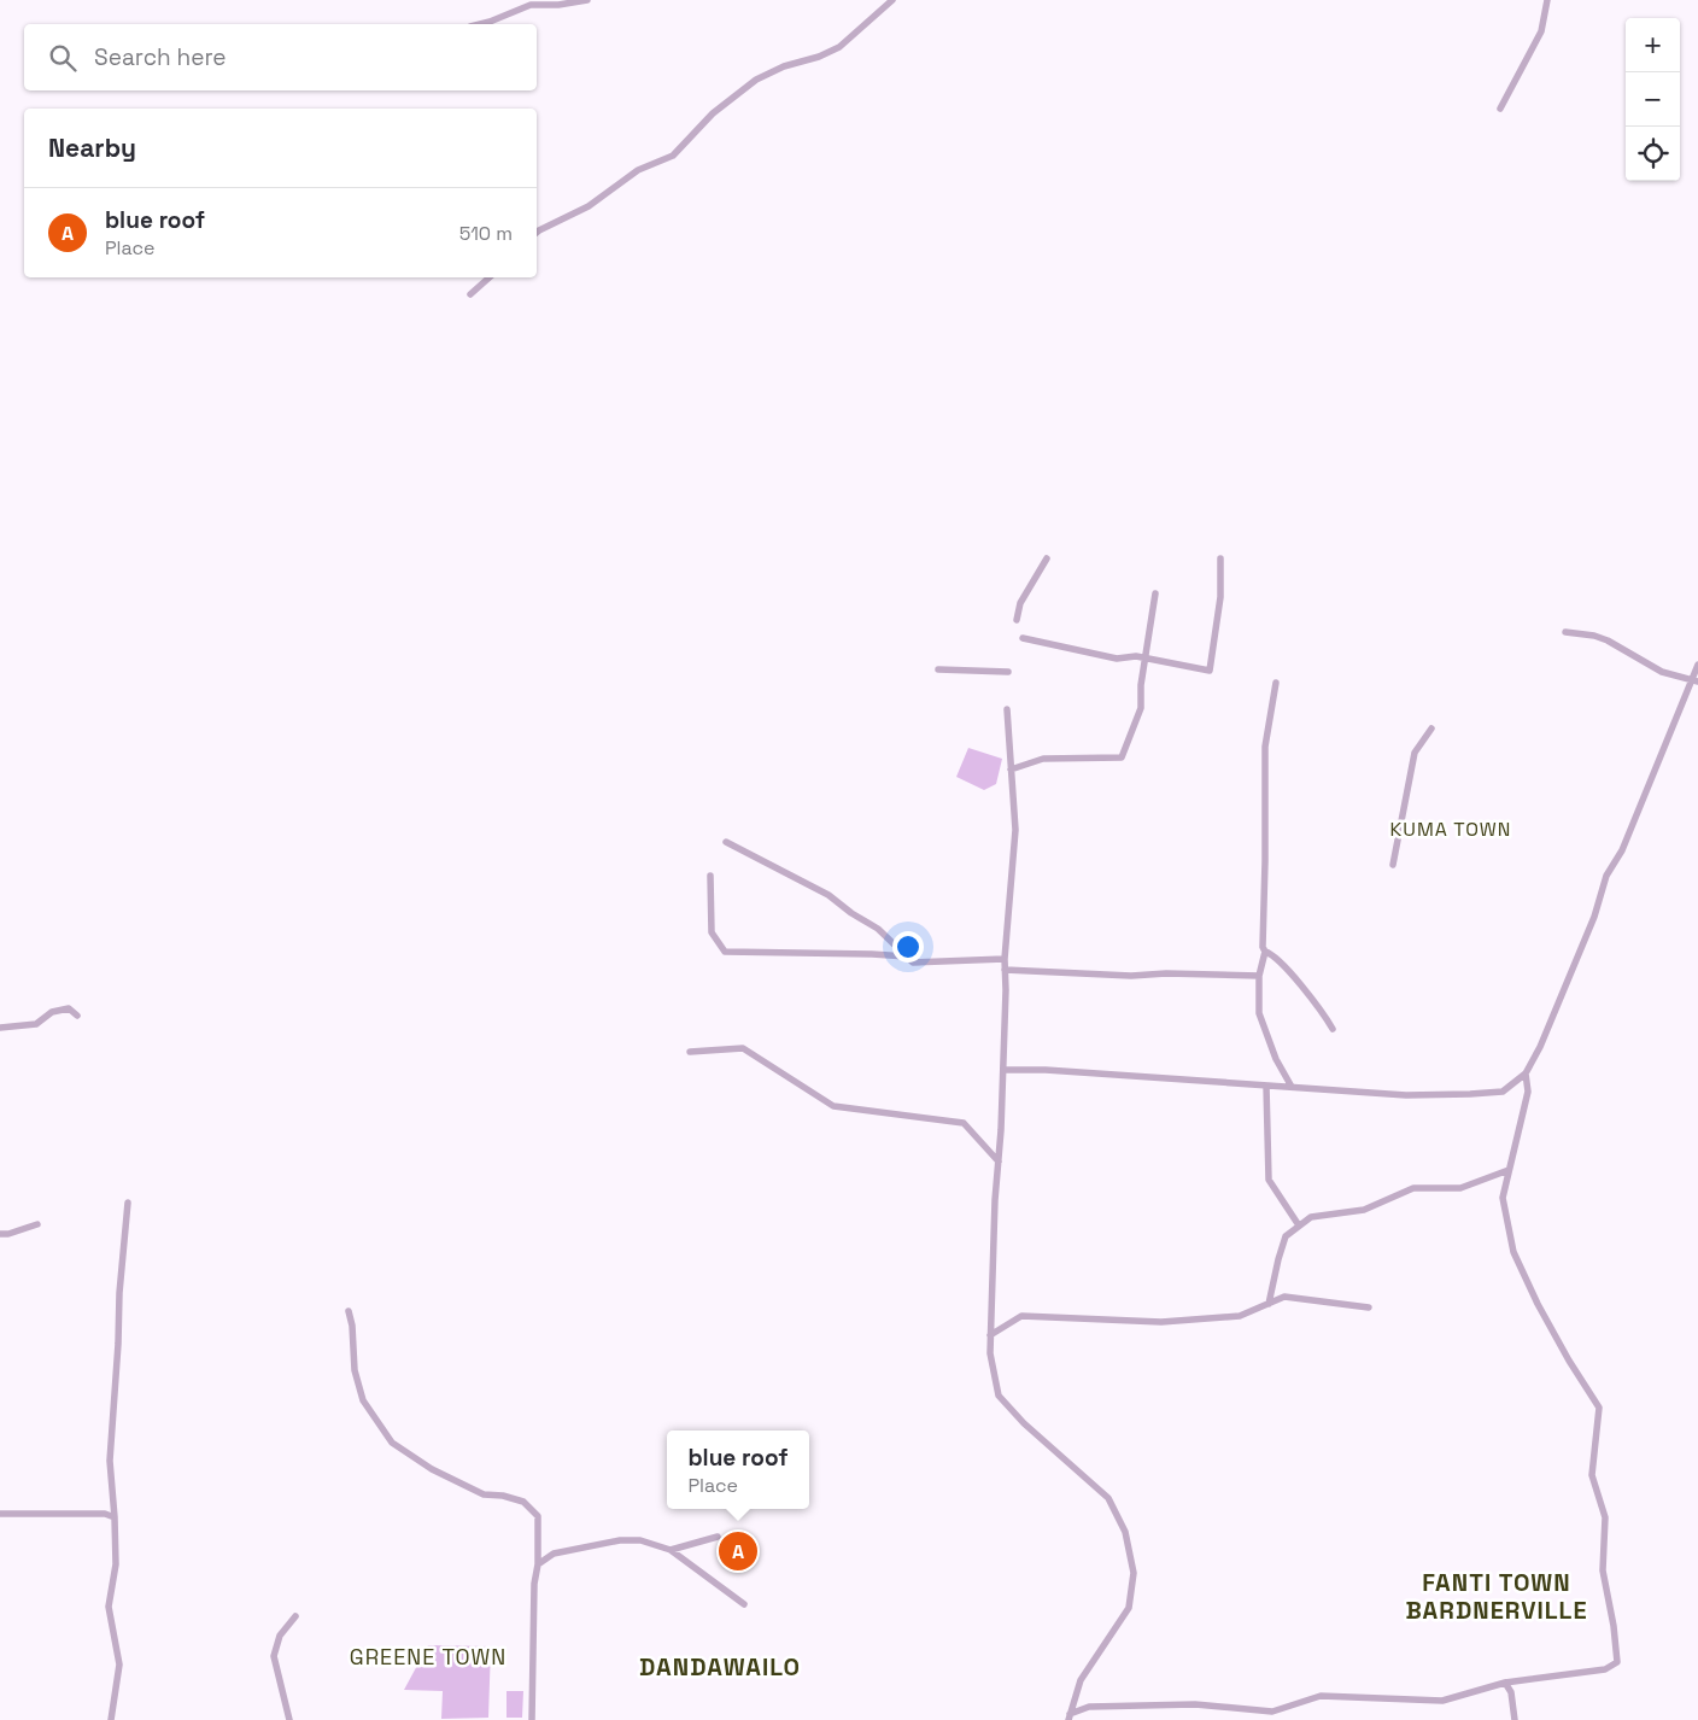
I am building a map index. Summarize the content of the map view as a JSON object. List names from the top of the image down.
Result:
{
  "districts": [
    "KUMA TOWN",
    "FANTI TOWN BARDNERVILLE",
    "GREENE TOWN",
    "DANDAWAILO"
  ],
  "page": {
    "map_buttons": ["+", "−"],
    "search": "Search here",
    "heading": "Nearby",
    "list": [
      {
        "mark": "A",
        "name": "blue roof",
        "note": "Place",
        "value": "510 m"
      }
    ],
    "popup": ["blue roof", "Place"],
    "pins": "A"
  }
}
